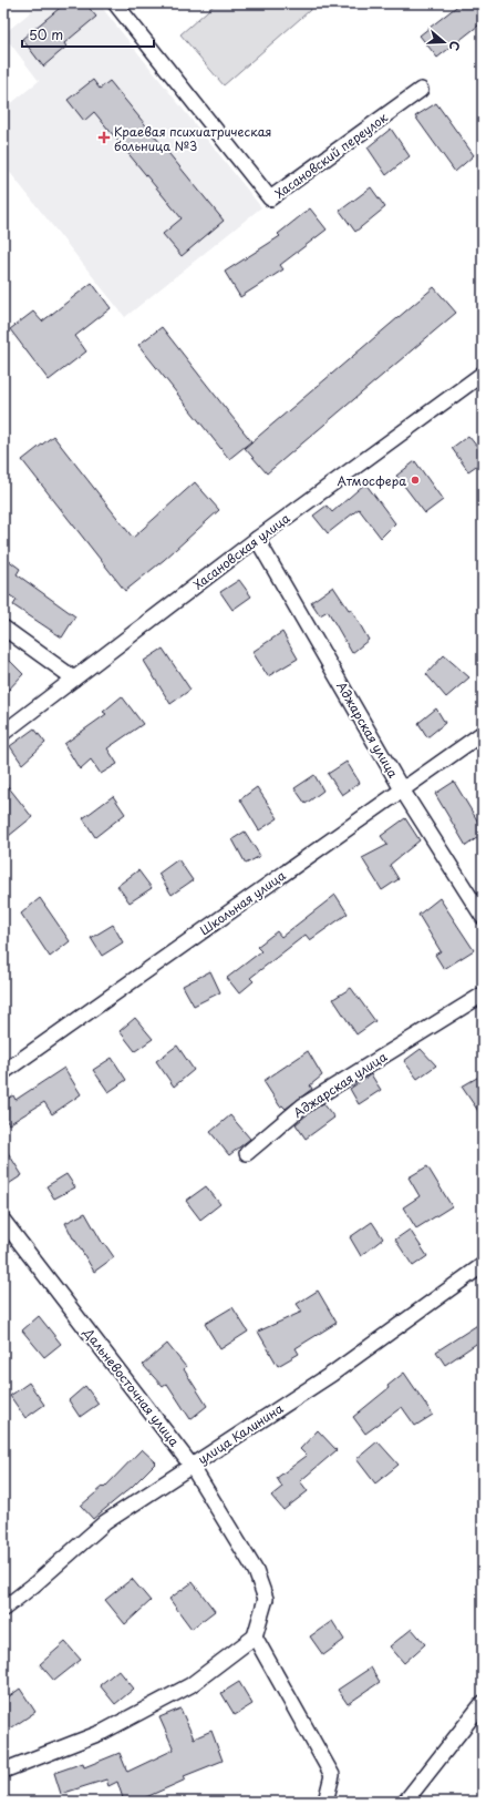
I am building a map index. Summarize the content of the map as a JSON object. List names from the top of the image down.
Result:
{
  "streets": {
    "street": [
      "Хасановский переулок",
      "Хасановская улица",
      "Аджарская улица",
      "Школьная улица",
      "Дальневосточная улица",
      "улица Калинина"
    ]
  },
  "crossings": [
    ["Хасановская улица", "Аджарская улица"],
    ["Аджарская улица", "Школьная улица"],
    ["Дальневосточная улица", "улица Калинина"]
  ],
  "places": {
    "health": ["Краевая психиатрическая больница №3"],
    "other": ["Атмосфера"]
  },
  "scale_bar": "50 m",
  "north": "right"
}
